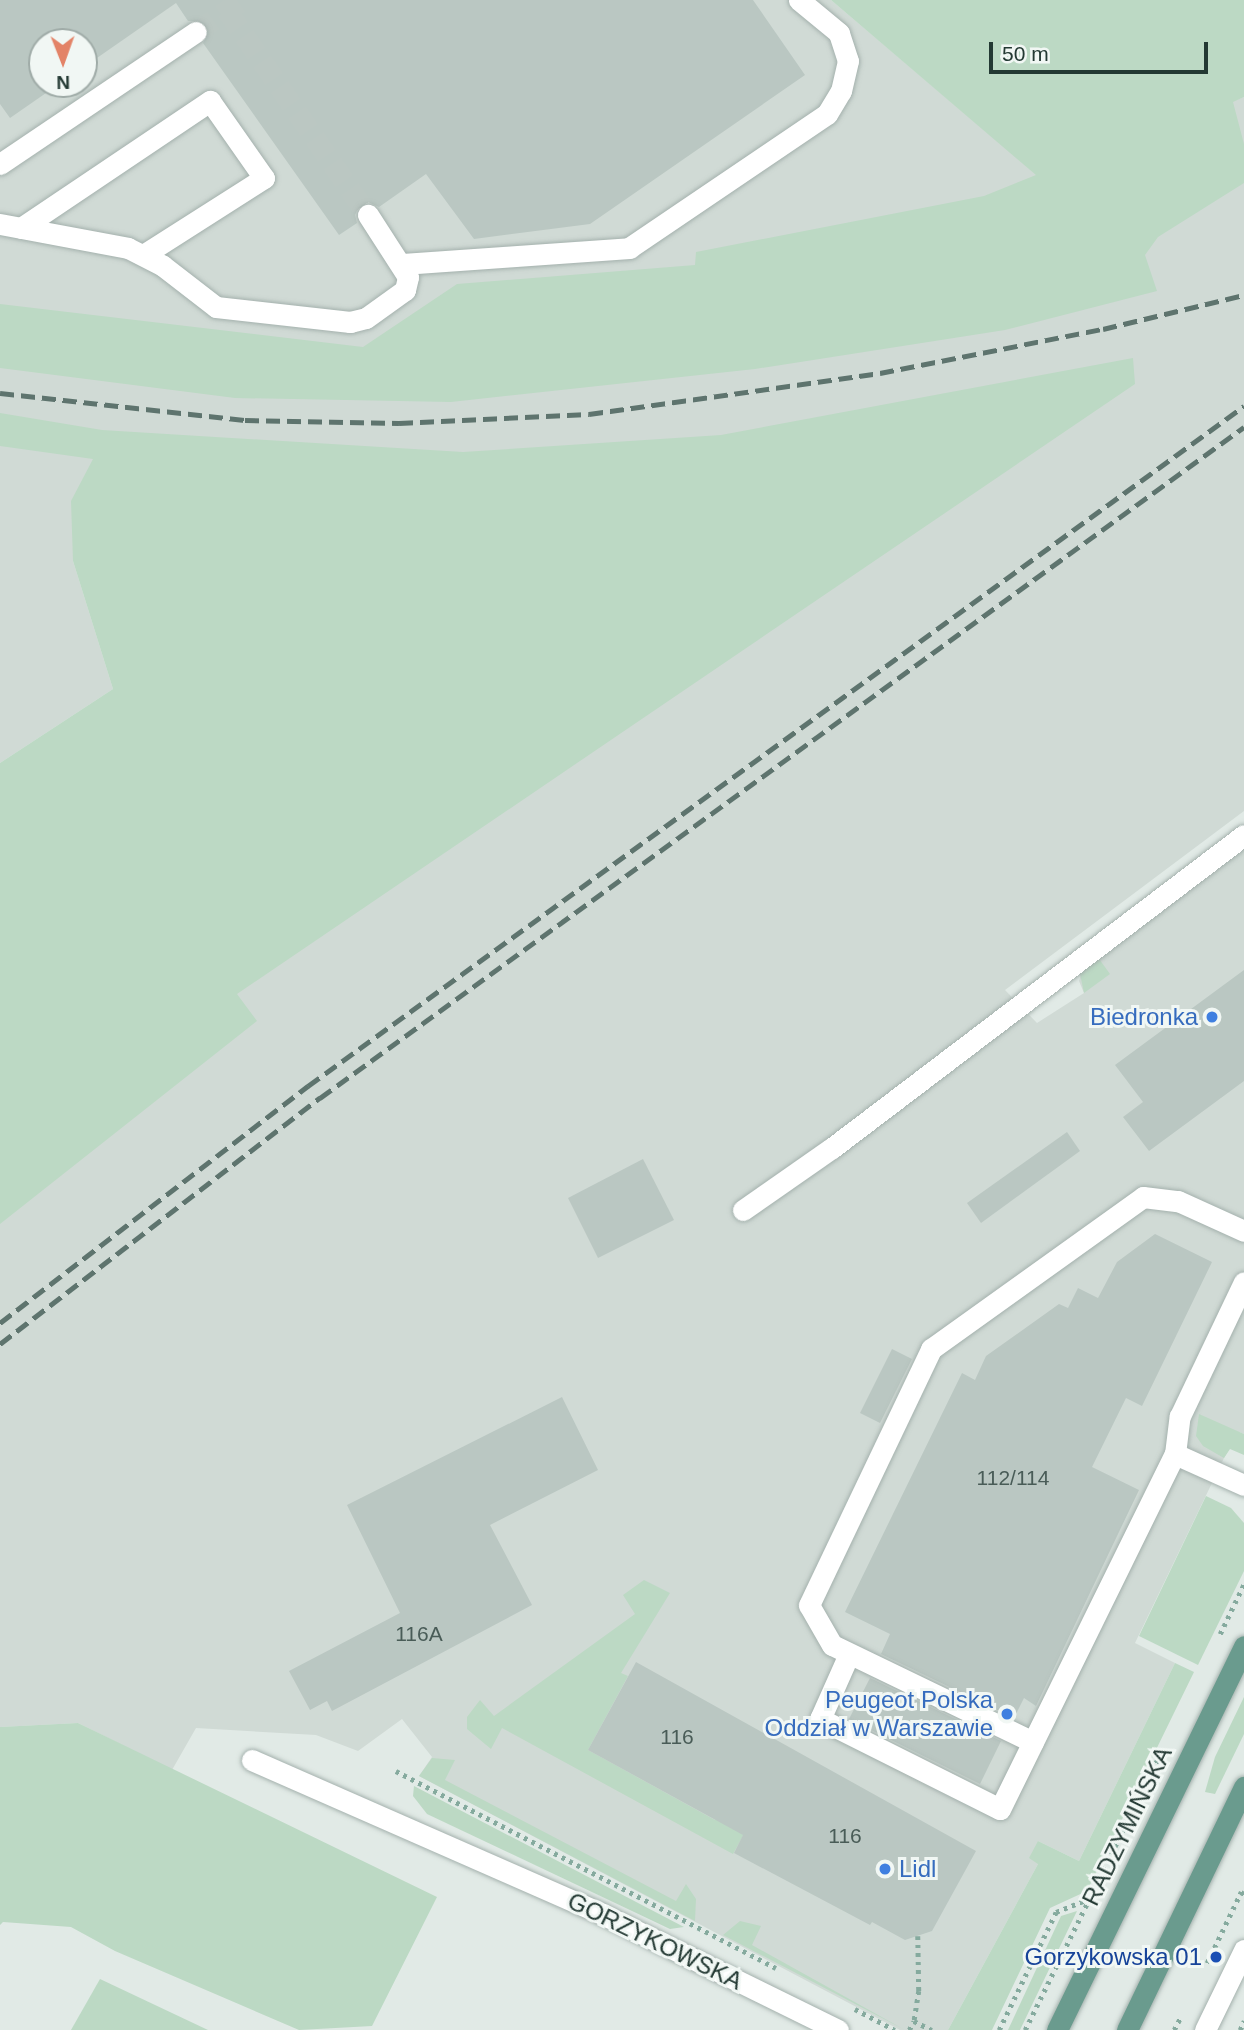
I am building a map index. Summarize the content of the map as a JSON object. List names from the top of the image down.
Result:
{
  "streets": {
    "main road": ["RADZYMIŃSKA"],
    "street": ["GORZYKOWSKA"]
  },
  "places": [
    "Biedronka",
    "Peugeot Polska Oddział w Warszawie",
    "Lidl",
    "Gorzykowska 01"
  ],
  "house_numbers": [
    "112/114",
    "116A",
    "116",
    "116"
  ],
  "scale_bar": "50 m",
  "north": "bottom"
}
